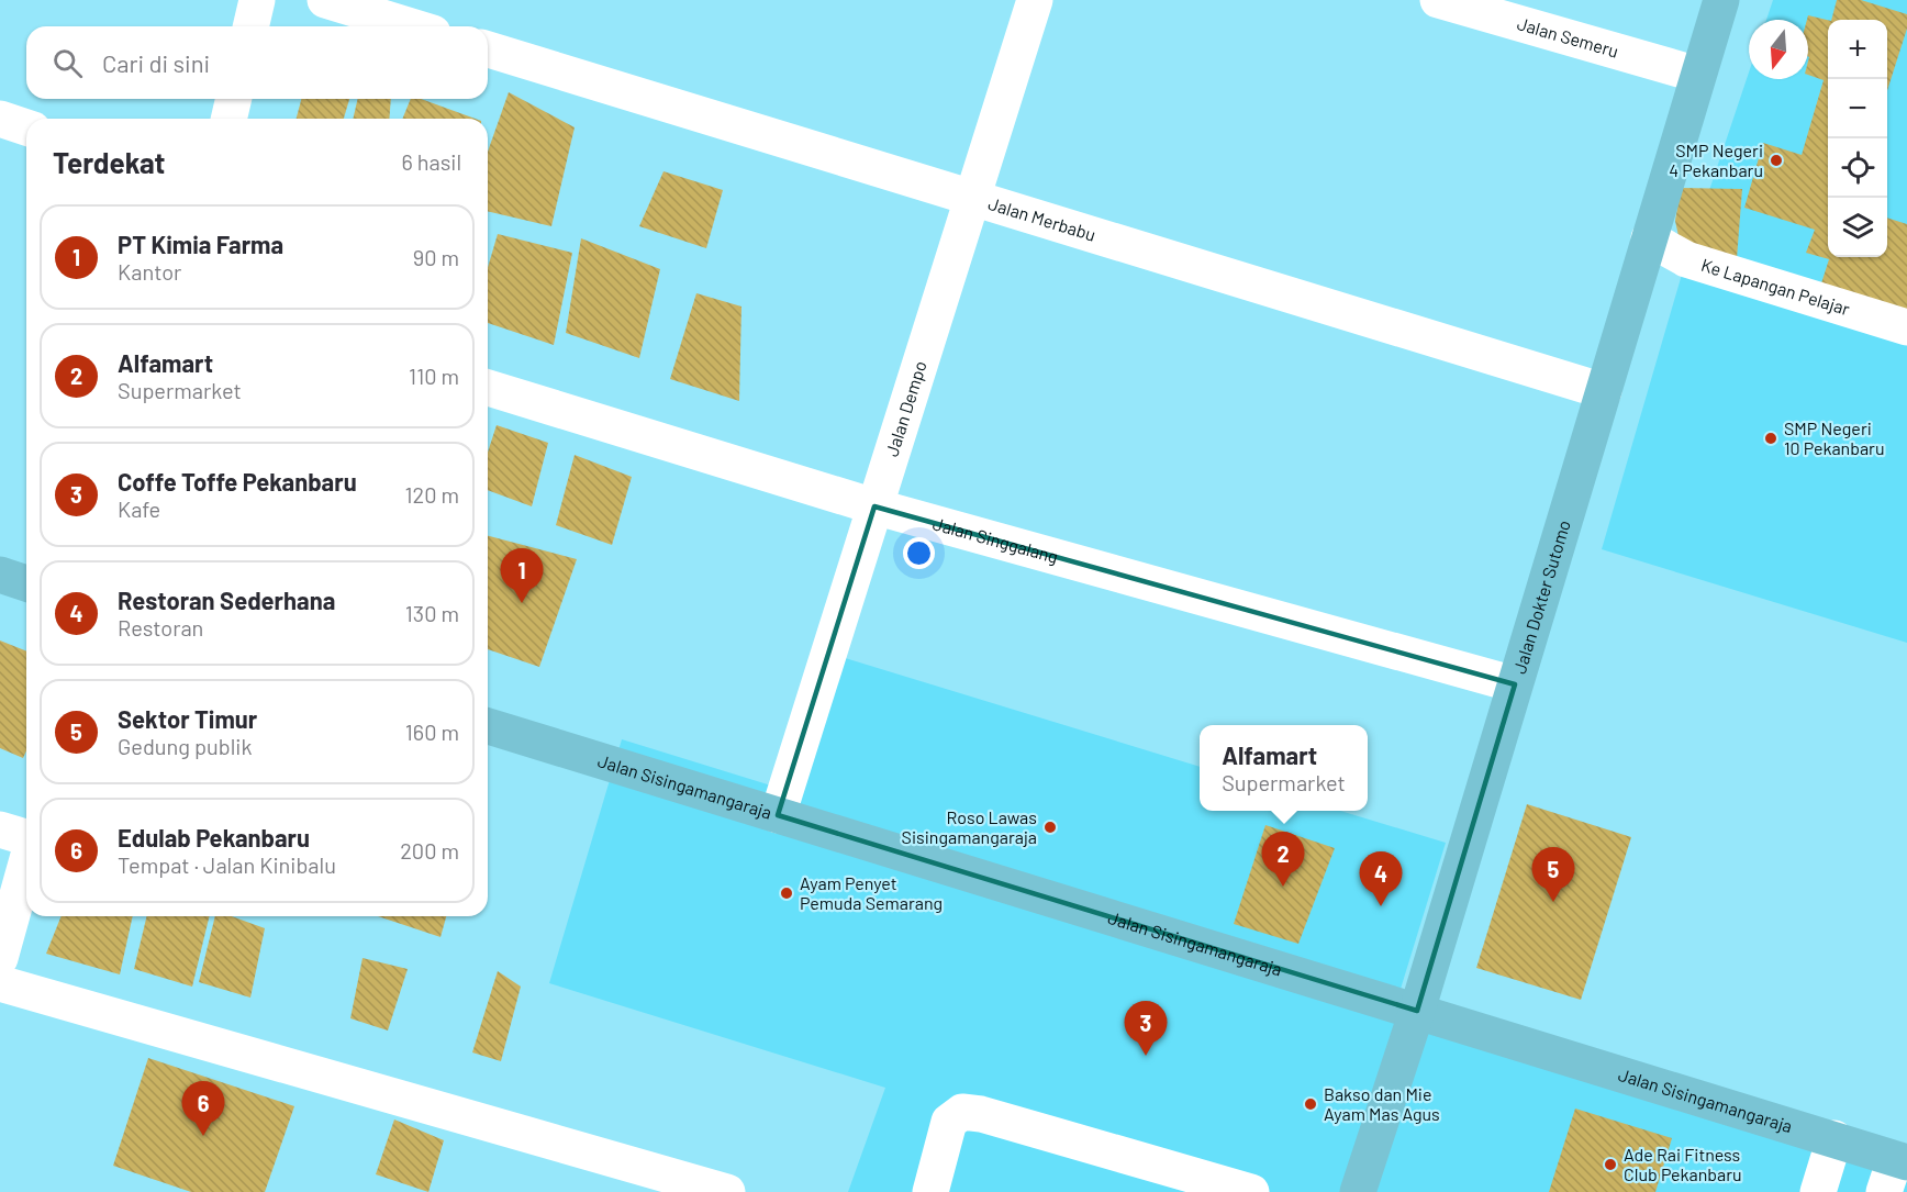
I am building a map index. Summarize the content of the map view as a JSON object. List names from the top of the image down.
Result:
{
  "streets": {
    "main road": ["Jalan Dokter Sutomo", "Jalan Sisingamangaraja"],
    "street": [
      "Jalan Semeru",
      "Jalan Merbabu",
      "Ke Lapangan Pelajar",
      "Jalan Dempo",
      "Jalan Singgalang"
    ]
  },
  "crossings": [
    ["Jalan Semeru", "Jalan Dokter Sutomo"],
    ["Jalan Merbabu", "Jalan Dempo"],
    ["Jalan Merbabu", "Jalan Dokter Sutomo"],
    ["Ke Lapangan Pelajar", "Jalan Dokter Sutomo"],
    ["Jalan Dempo", "Jalan Singgalang"],
    ["Jalan Dempo", "Jalan Sisingamangaraja"],
    ["Jalan Singgalang", "Jalan Dokter Sutomo"],
    ["Jalan Dokter Sutomo", "Jalan Sisingamangaraja"]
  ],
  "places": [
    "SMP Negeri 4 Pekanbaru",
    "SMP Negeri 10 Pekanbaru",
    "Roso Lawas Sisingamangaraja",
    "Ayam Penyet Pemuda Semarang",
    "Bakso dan Mie Ayam Mas Agus",
    "Ade Rai Fitness Club Pekanbaru"
  ],
  "north": "bottom",
  "page": {
    "map_buttons": ["+", "−"],
    "search": "Cari di sini",
    "heading": ["Terdekat", "6 hasil"],
    "list": [
      {
        "mark": "1",
        "name": "PT Kimia Farma",
        "note": "Kantor",
        "value": "90 m"
      },
      {
        "mark": "2",
        "name": "Alfamart",
        "note": "Supermarket",
        "value": "110 m"
      },
      {
        "mark": "3",
        "name": "Coffe Toffe Pekanbaru",
        "note": "Kafe",
        "value": "120 m"
      },
      {
        "mark": "4",
        "name": "Restoran Sederhana",
        "note": "Restoran",
        "value": "130 m"
      },
      {
        "mark": "5",
        "name": "Sektor Timur",
        "note": "Gedung publik",
        "value": "160 m"
      },
      {
        "mark": "6",
        "name": "Edulab Pekanbaru",
        "note": "Tempat · Jalan Kinibalu",
        "value": "200 m"
      }
    ],
    "pins": [
      "1",
      "2",
      "5",
      "4",
      "3",
      "6"
    ],
    "popup": ["Alfamart", "Supermarket"]
  }
}
